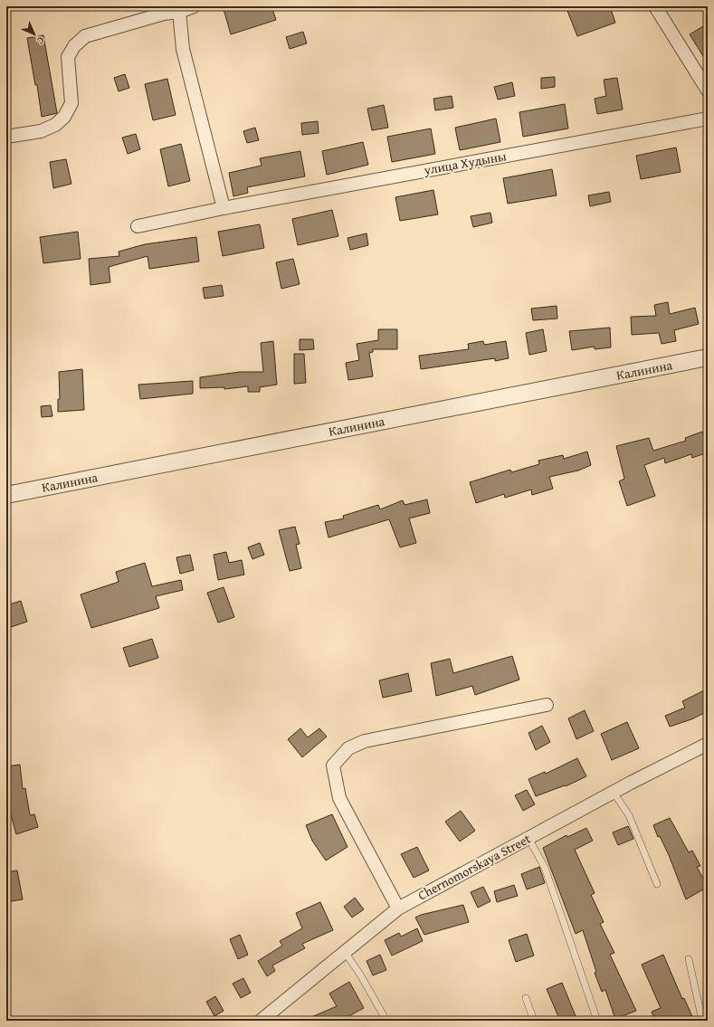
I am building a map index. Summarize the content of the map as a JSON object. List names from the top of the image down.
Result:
{
  "streets": {
    "street": ["улица Худыны", "Калинина", "Chernomorskaya Street"]
  },
  "north": "bottom right"
}
